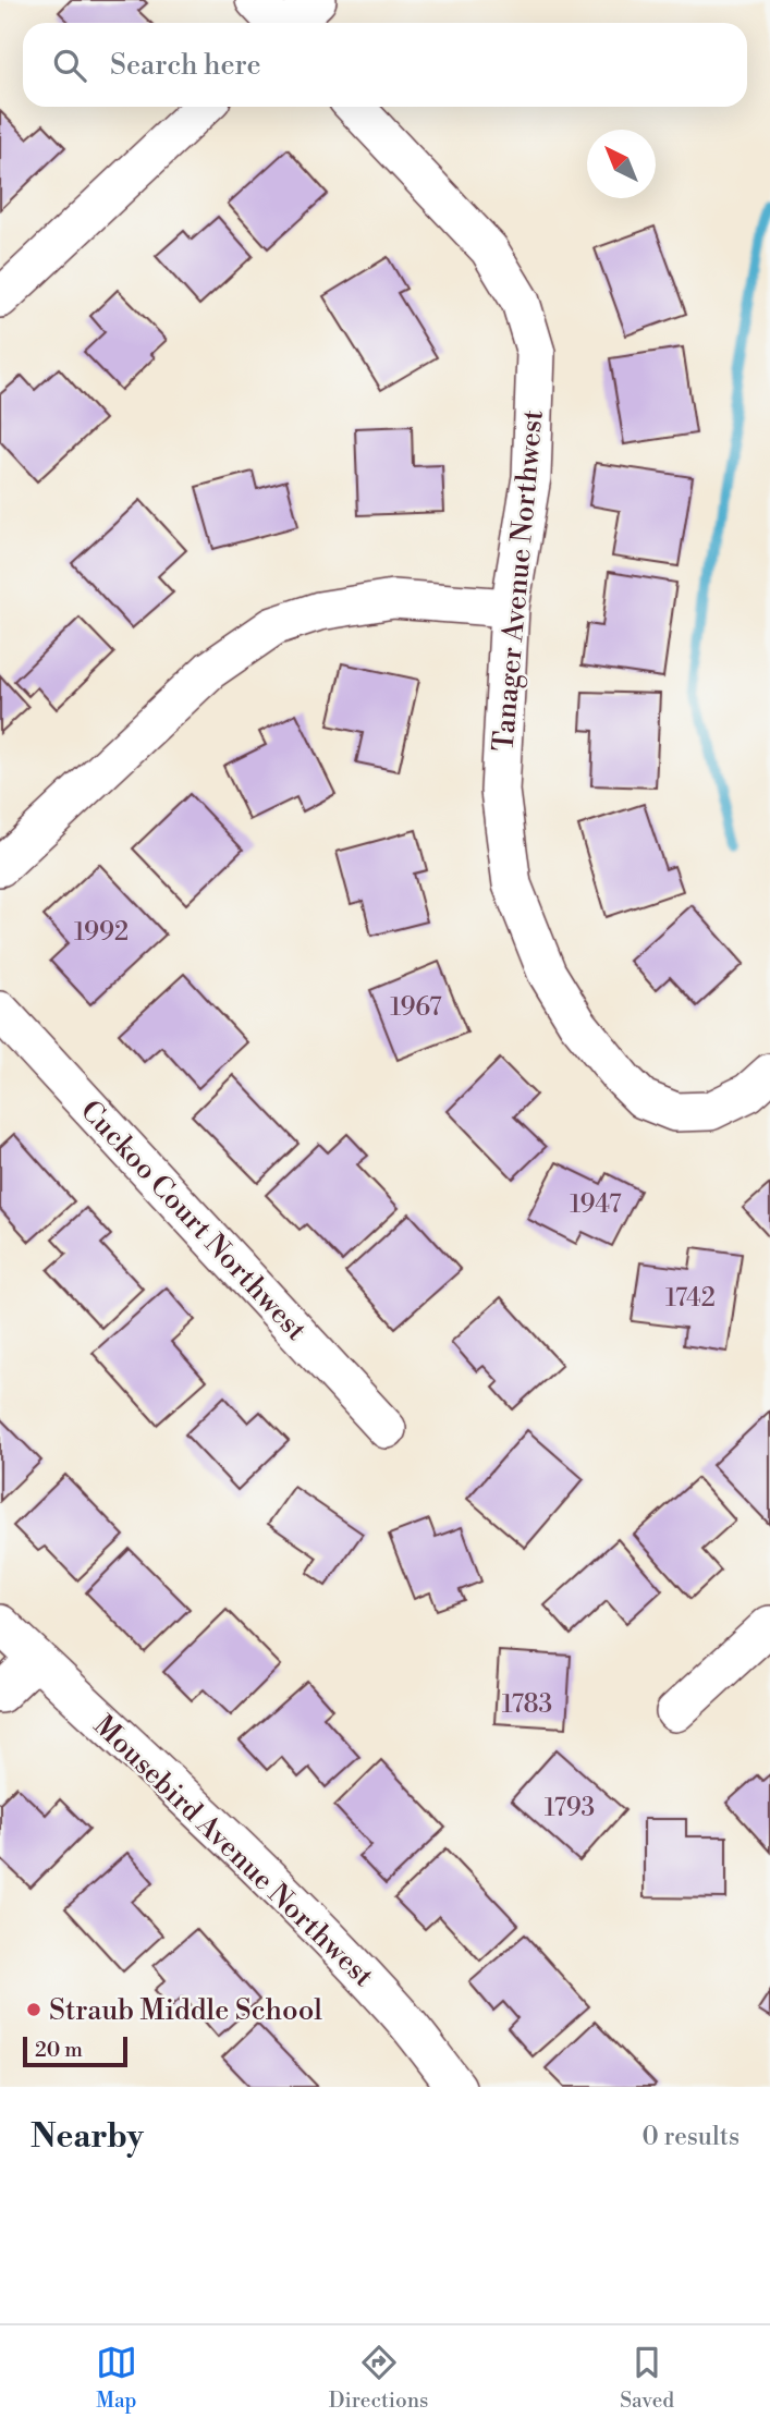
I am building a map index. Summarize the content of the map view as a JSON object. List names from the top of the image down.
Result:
{
  "streets": {
    "street": ["Tanager Avenue Northwest", "Cuckoo Court Northwest", "Mousebird Avenue Northwest"]
  },
  "places": ["Straub Middle School"],
  "house_numbers": [
    "1992",
    "1967",
    "1947",
    "1742",
    "1783",
    "1793"
  ],
  "scale_bar": "20 m",
  "north": "top left",
  "page": {
    "search": "Search here",
    "scale": "20 m",
    "heading": ["Nearby", "0 results"],
    "nav": ["Map", "Directions", "Saved"]
  }
}
